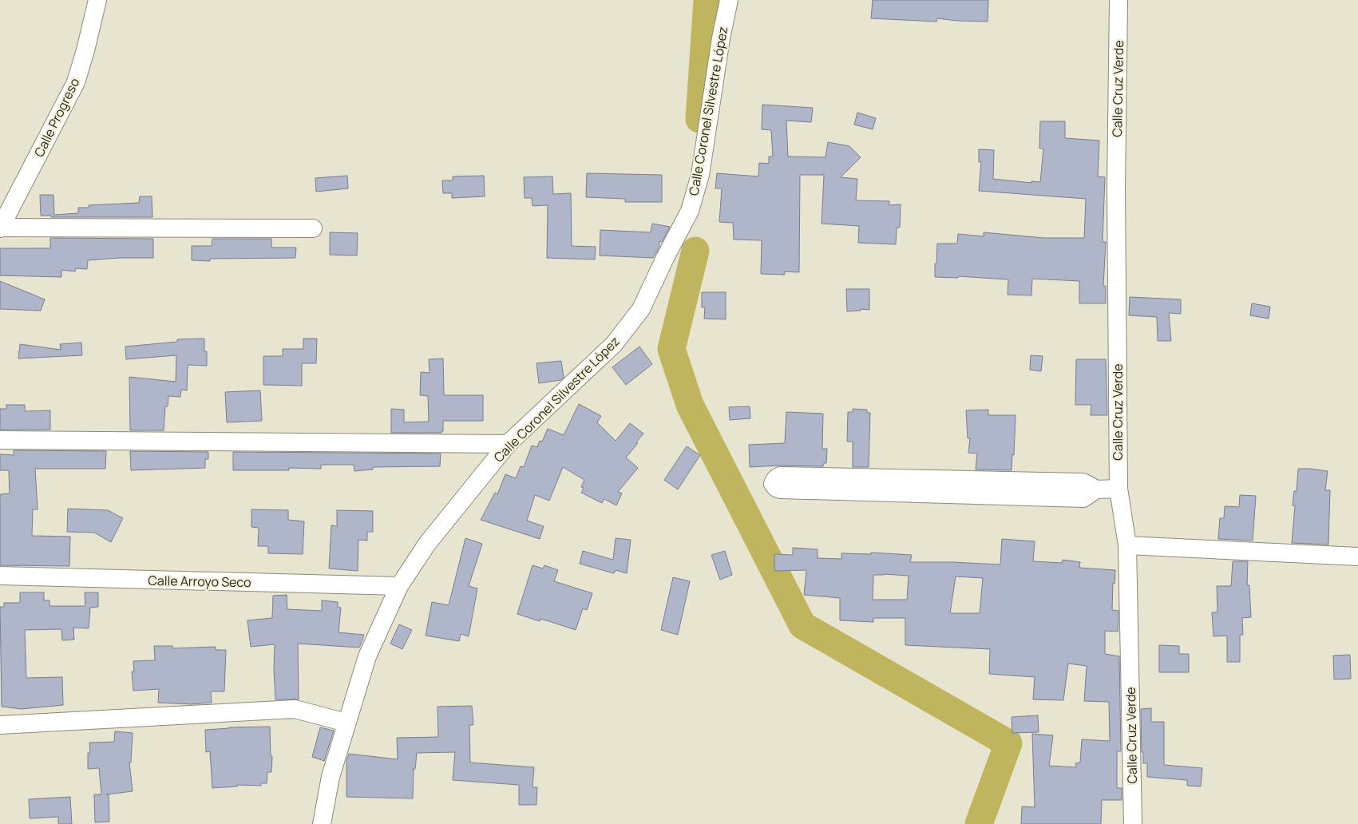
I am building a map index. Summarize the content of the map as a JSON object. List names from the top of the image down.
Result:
{
  "streets": {
    "street": [
      "Calle Cruz Verde",
      "Calle Coronel Silvestre López",
      "Calle Progreso",
      "Calle Arroyo Seco"
    ]
  },
  "crossings": [
    ["Calle Coronel Silvestre López", "Calle Arroyo Seco"]
  ]
}
